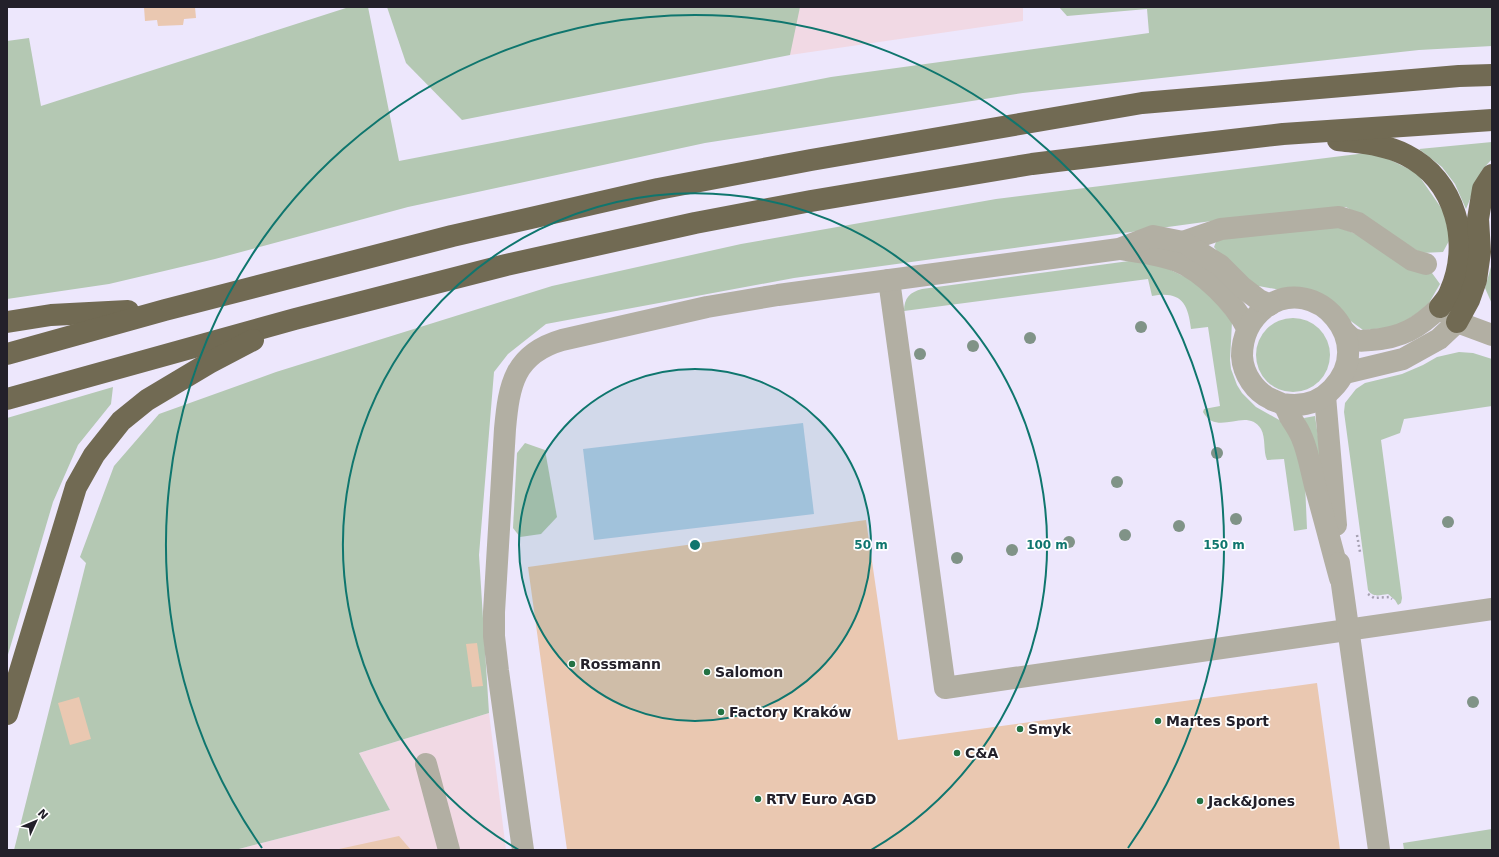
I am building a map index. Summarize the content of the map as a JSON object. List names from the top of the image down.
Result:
{
  "places": [
    "Rossmann",
    "Salomon",
    "Factory Kraków",
    "Martes Sport",
    "Smyk",
    "C&A",
    "RTV Euro AGD",
    "Jack&Jones"
  ],
  "north": "top right",
  "rings": ["50 m", "100 m", "150 m"]
}
